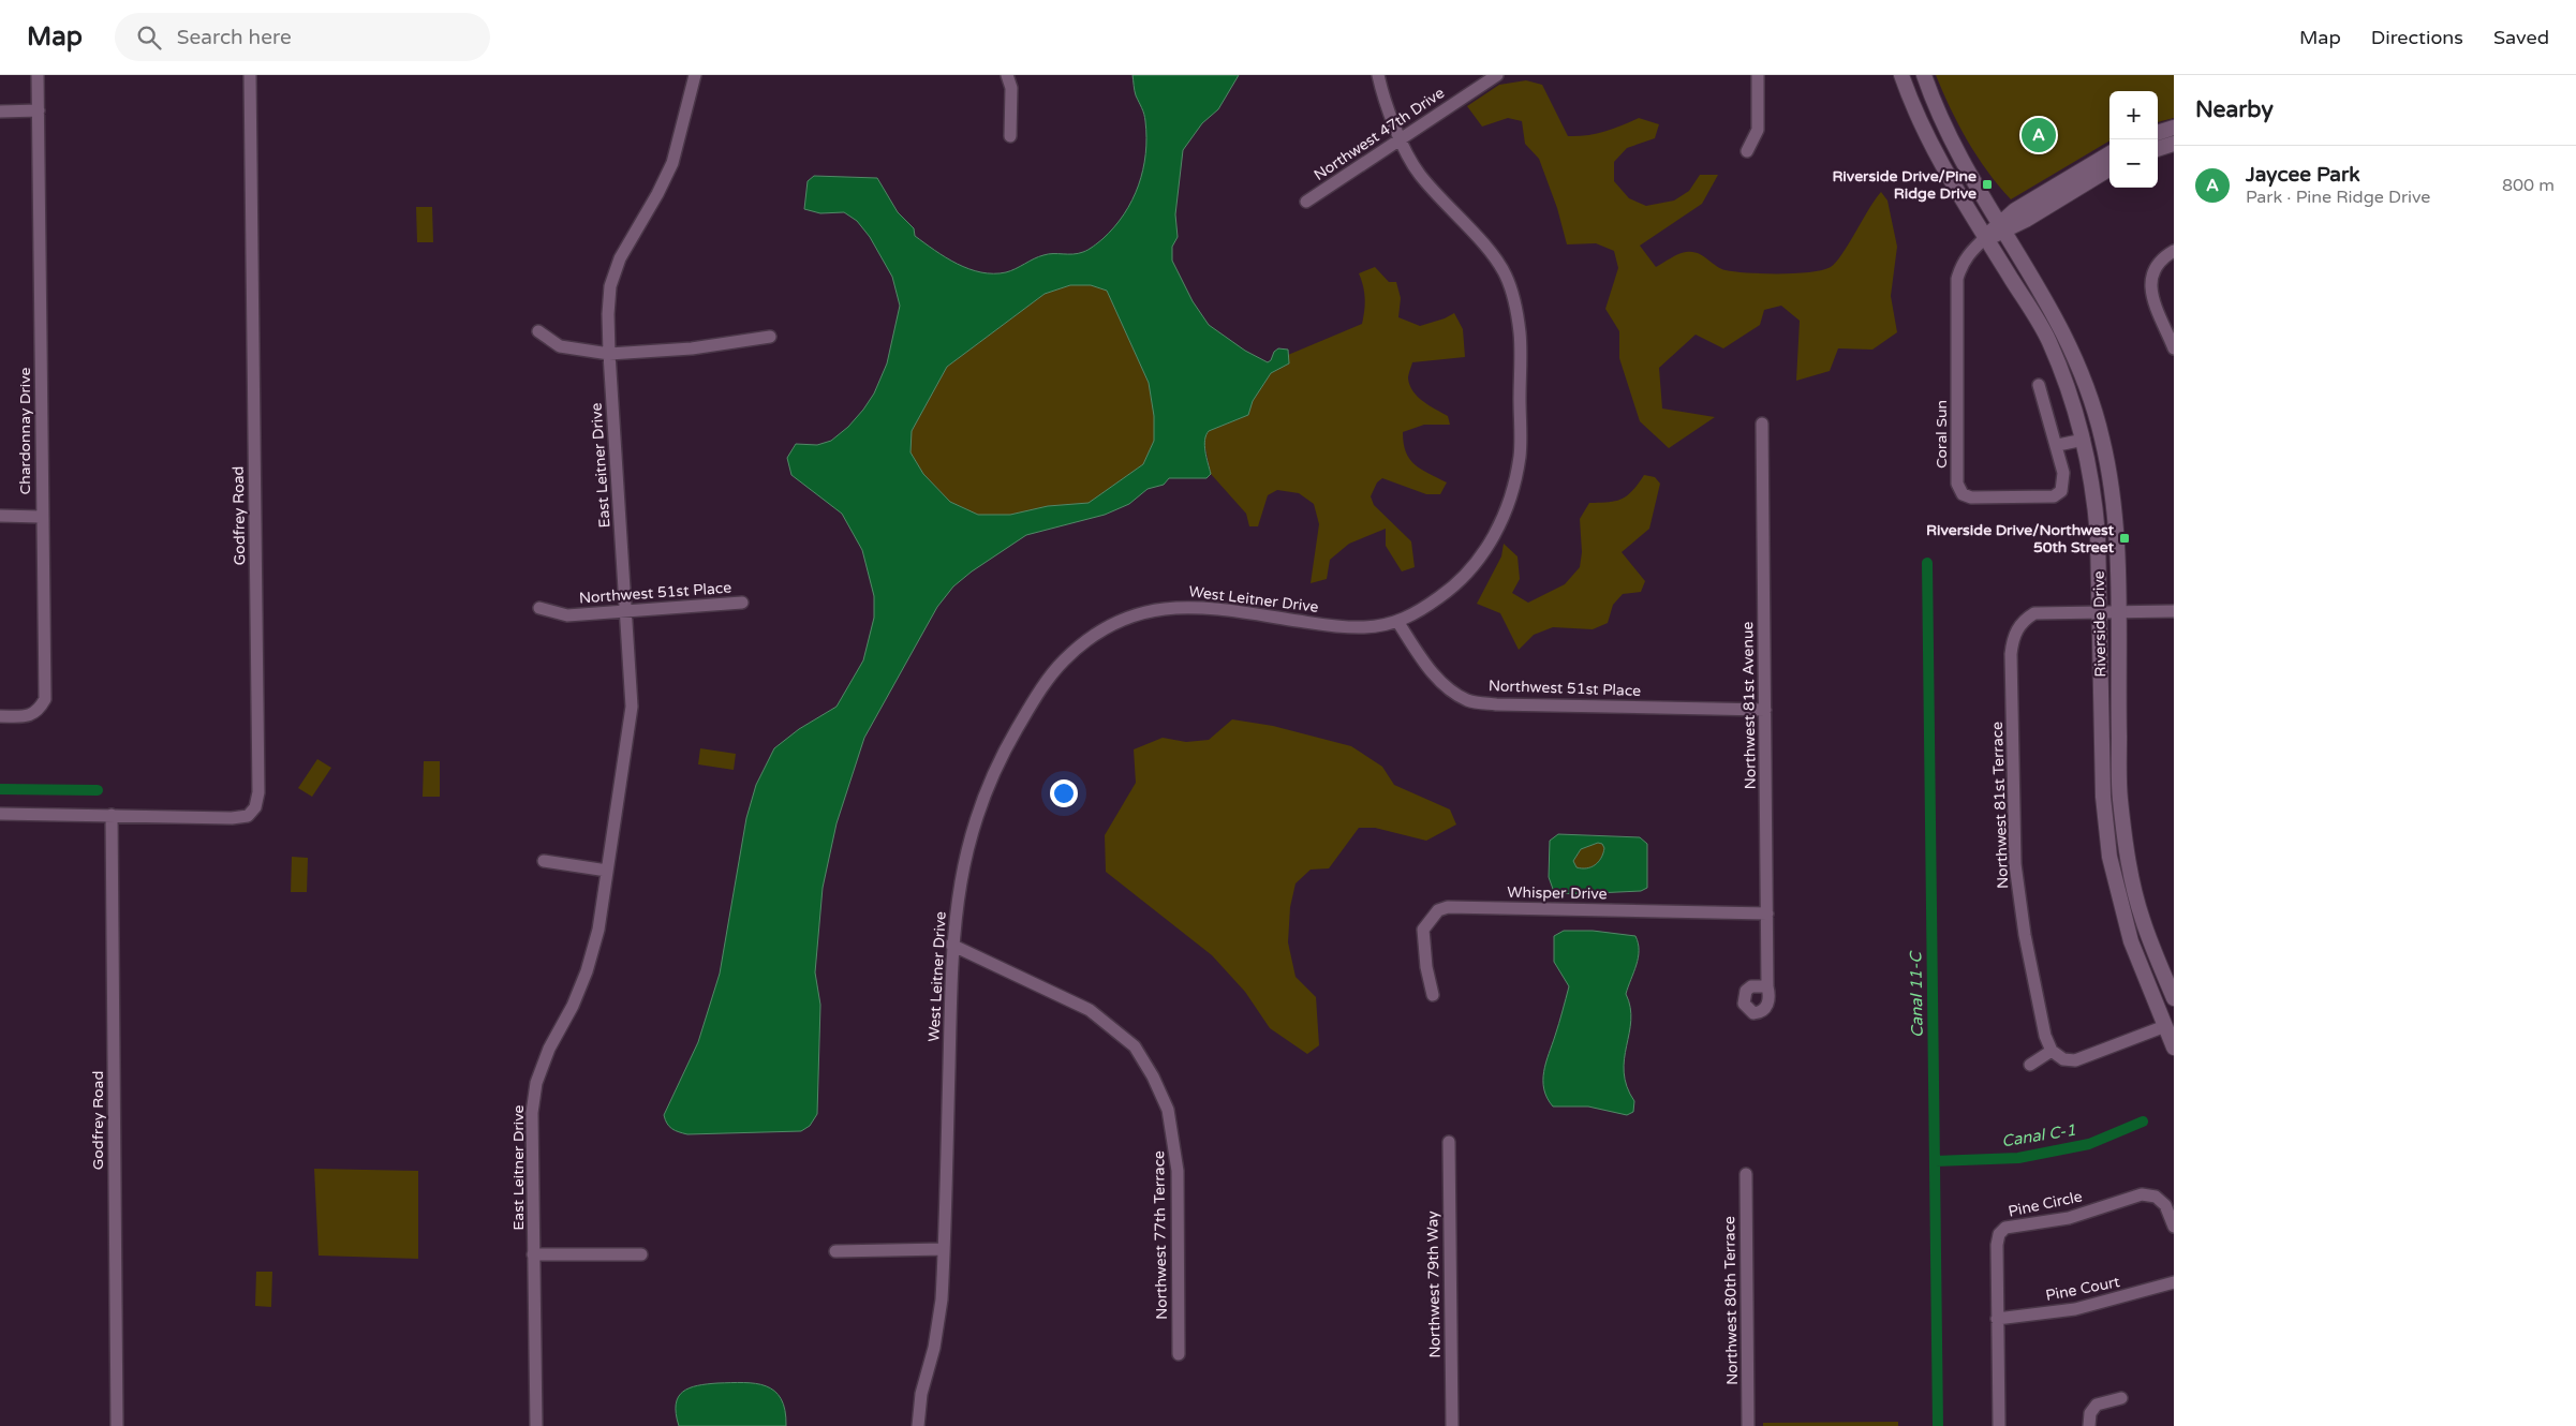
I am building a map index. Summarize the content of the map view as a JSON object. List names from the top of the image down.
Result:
{
  "streets": {
    "street": [
      "Northwest 47th Drive",
      "Chardonnay Drive",
      "Coral Sun",
      "East Leitner Drive",
      "Godfrey Road",
      "Northwest 51st Place",
      "West Leitner Drive",
      "Riverside Drive",
      "Northwest 81st Avenue",
      "Northwest 81st Terrace",
      "Whisper Drive",
      "Pine Circle",
      "Northwest 77th Terrace",
      "Northwest 79th Way",
      "Pine Court",
      "Northwest 80th Terrace"
    ]
  },
  "crossings": [
    ["Northwest 47th Drive", "West Leitner Drive"],
    ["Coral Sun", "Riverside Drive"],
    ["East Leitner Drive", "Northwest 51st Place"],
    ["Northwest 51st Place", "West Leitner Drive"],
    ["Northwest 51st Place", "Northwest 81st Avenue"],
    ["West Leitner Drive", "Northwest 77th Terrace"],
    ["Riverside Drive", "Northwest 81st Terrace"],
    ["Northwest 81st Avenue", "Whisper Drive"],
    ["Pine Circle", "Pine Court"]
  ],
  "water": ["Canal 11-C", "Canal C-1"],
  "places": {
    "transit": ["Riverside Drive/Pine Ridge Drive", "Riverside Drive/Northwest 50th Street"]
  },
  "page": {
    "header": "Map",
    "search": "Search here",
    "nav": ["Map", "Directions", "Saved"],
    "heading": "Nearby",
    "map_buttons": ["+", "−"],
    "pins": "A",
    "list": [
      {
        "mark": "A",
        "name": "Jaycee Park",
        "note": "Park · Pine Ridge Drive",
        "value": "800 m"
      }
    ]
  }
}
